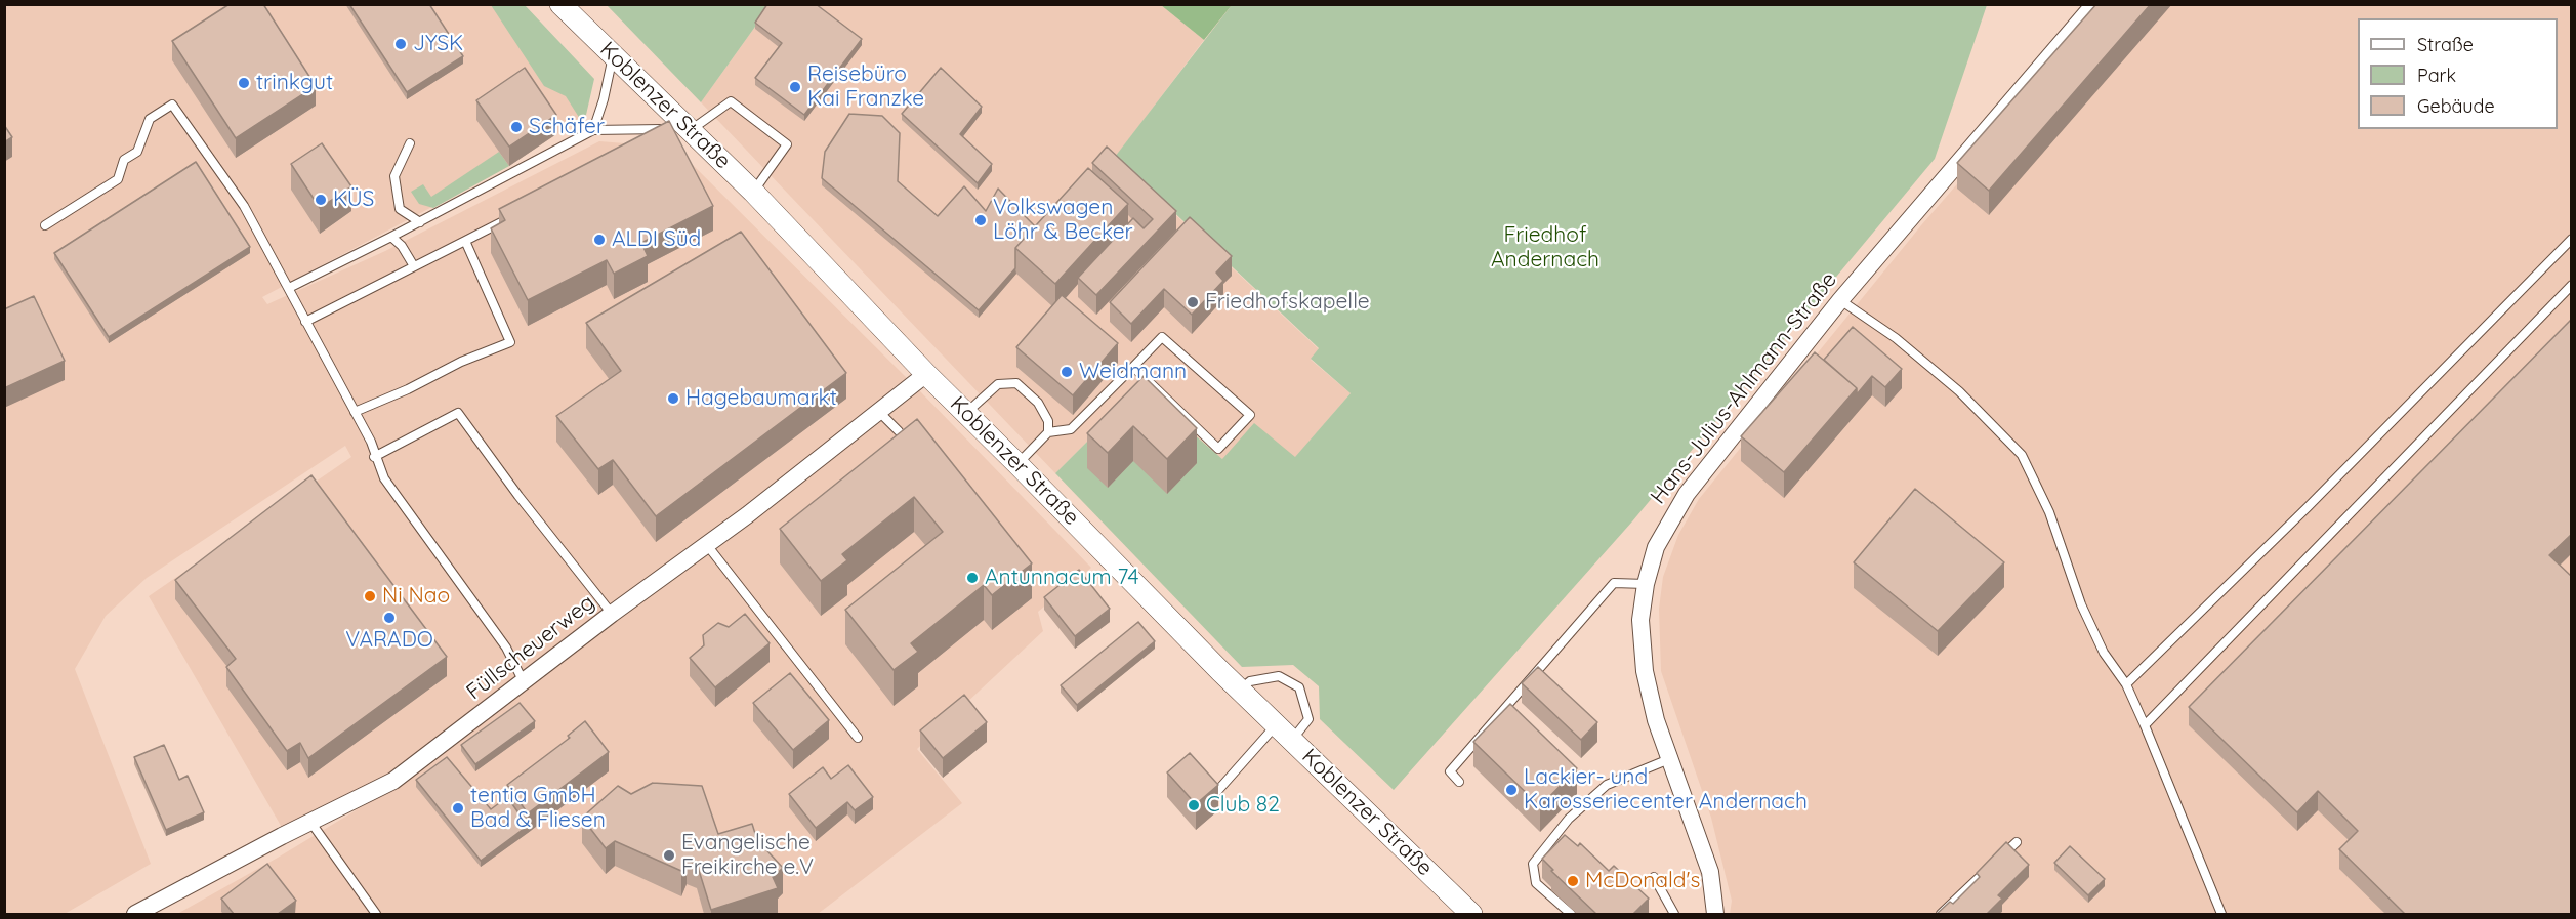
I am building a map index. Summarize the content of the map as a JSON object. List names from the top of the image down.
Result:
{
  "streets": {
    "street": ["Koblenzer Straße", "Hans-Julius-Ahlmann-Straße", "Füllscheuerweg"]
  },
  "crossings": [
    ["Koblenzer Straße", "Füllscheuerweg"]
  ],
  "parks": ["Friedhof Andernach"],
  "places": [
    "JYSK",
    "trinkgut",
    "Reisebüro Kai Franzke",
    "Schäfer",
    "KÜS",
    "Volkswagen Löhr & Becker",
    "ALDI Süd",
    "Friedhofskapelle",
    "Weidmann",
    "Hagebaumarkt",
    "Antunnacum 74",
    "Ni Nao",
    "VARADO",
    "Lackier- und Karosseriecenter Andernach",
    "Club 82",
    "tentia GmbH Bad & Fliesen",
    "Evangelische Freikirche e.V",
    "McDonald's"
  ],
  "legend": ["Straße", "Park", "Gebäude"]
}
